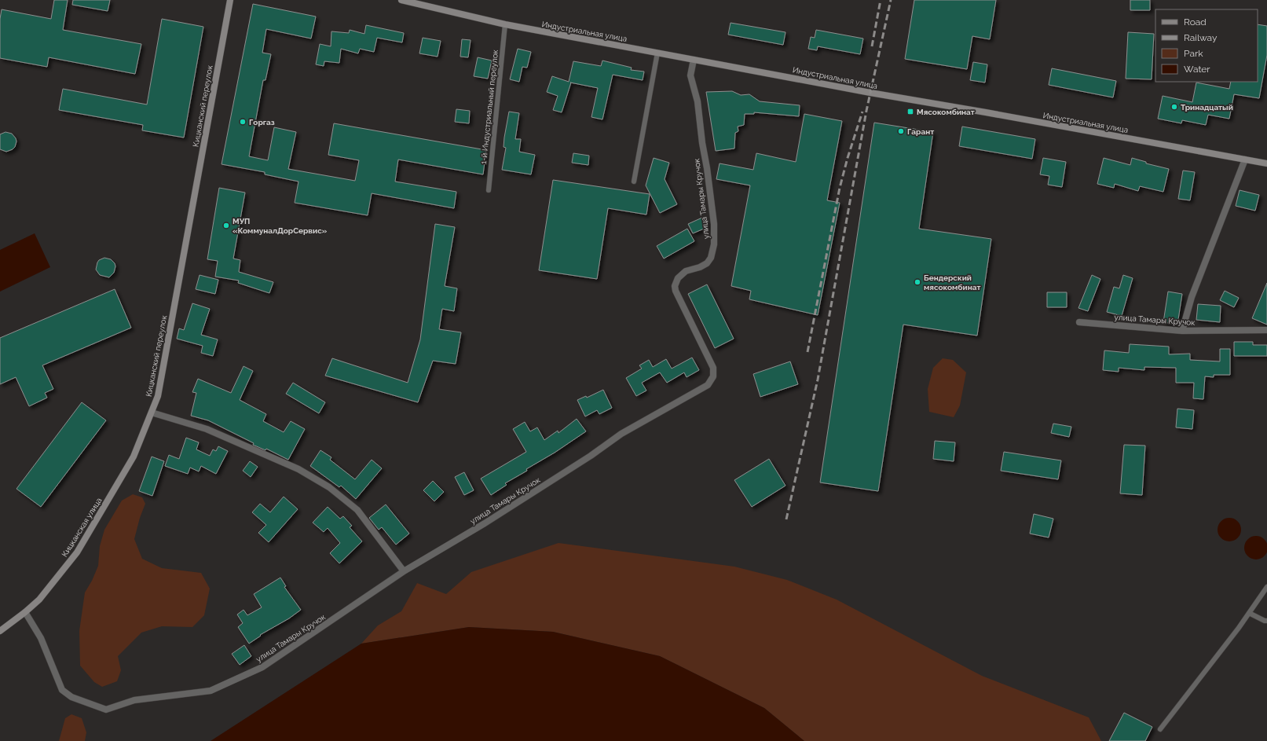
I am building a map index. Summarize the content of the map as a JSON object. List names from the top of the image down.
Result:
{
  "streets": {
    "main road": ["Индустриальная улица", "Кицканский переулок", "Кицканская улица"],
    "street": ["улица Тамары Кручок"],
    "lane": ["1-й Индустриальный переулок"]
  },
  "crossings": [
    ["Индустриальная улица", "1-й Индустриальный переулок"],
    ["Индустриальная улица", "улица Тамары Кручок"],
    ["Кицканский переулок", "Кицканская улица"],
    ["улица Тамары Кручок", "Кицканская улица"]
  ],
  "places": {
    "other": [
      "Тринадцатый",
      "Горгаз",
      "Гарант",
      "МУП «КоммуналДорСервис»",
      "Бендерский мясокомбинат"
    ],
    "transit": ["Мясокомбинат"]
  },
  "legend": [
    "Road",
    "Railway",
    "Park",
    "Water"
  ]
}
